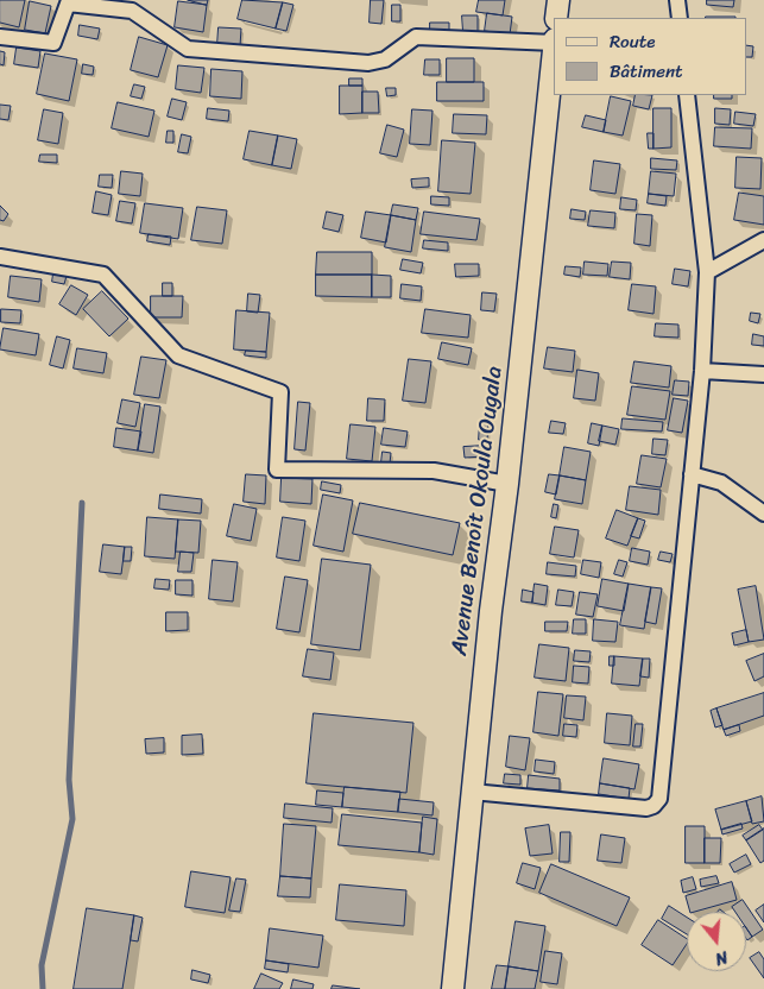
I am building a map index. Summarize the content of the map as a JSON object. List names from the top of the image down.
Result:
{
  "streets": {
    "street": ["Avenue Benoît Okoula Ougala"]
  },
  "legend": ["Route", "Bâtiment"],
  "north": "bottom"
}
